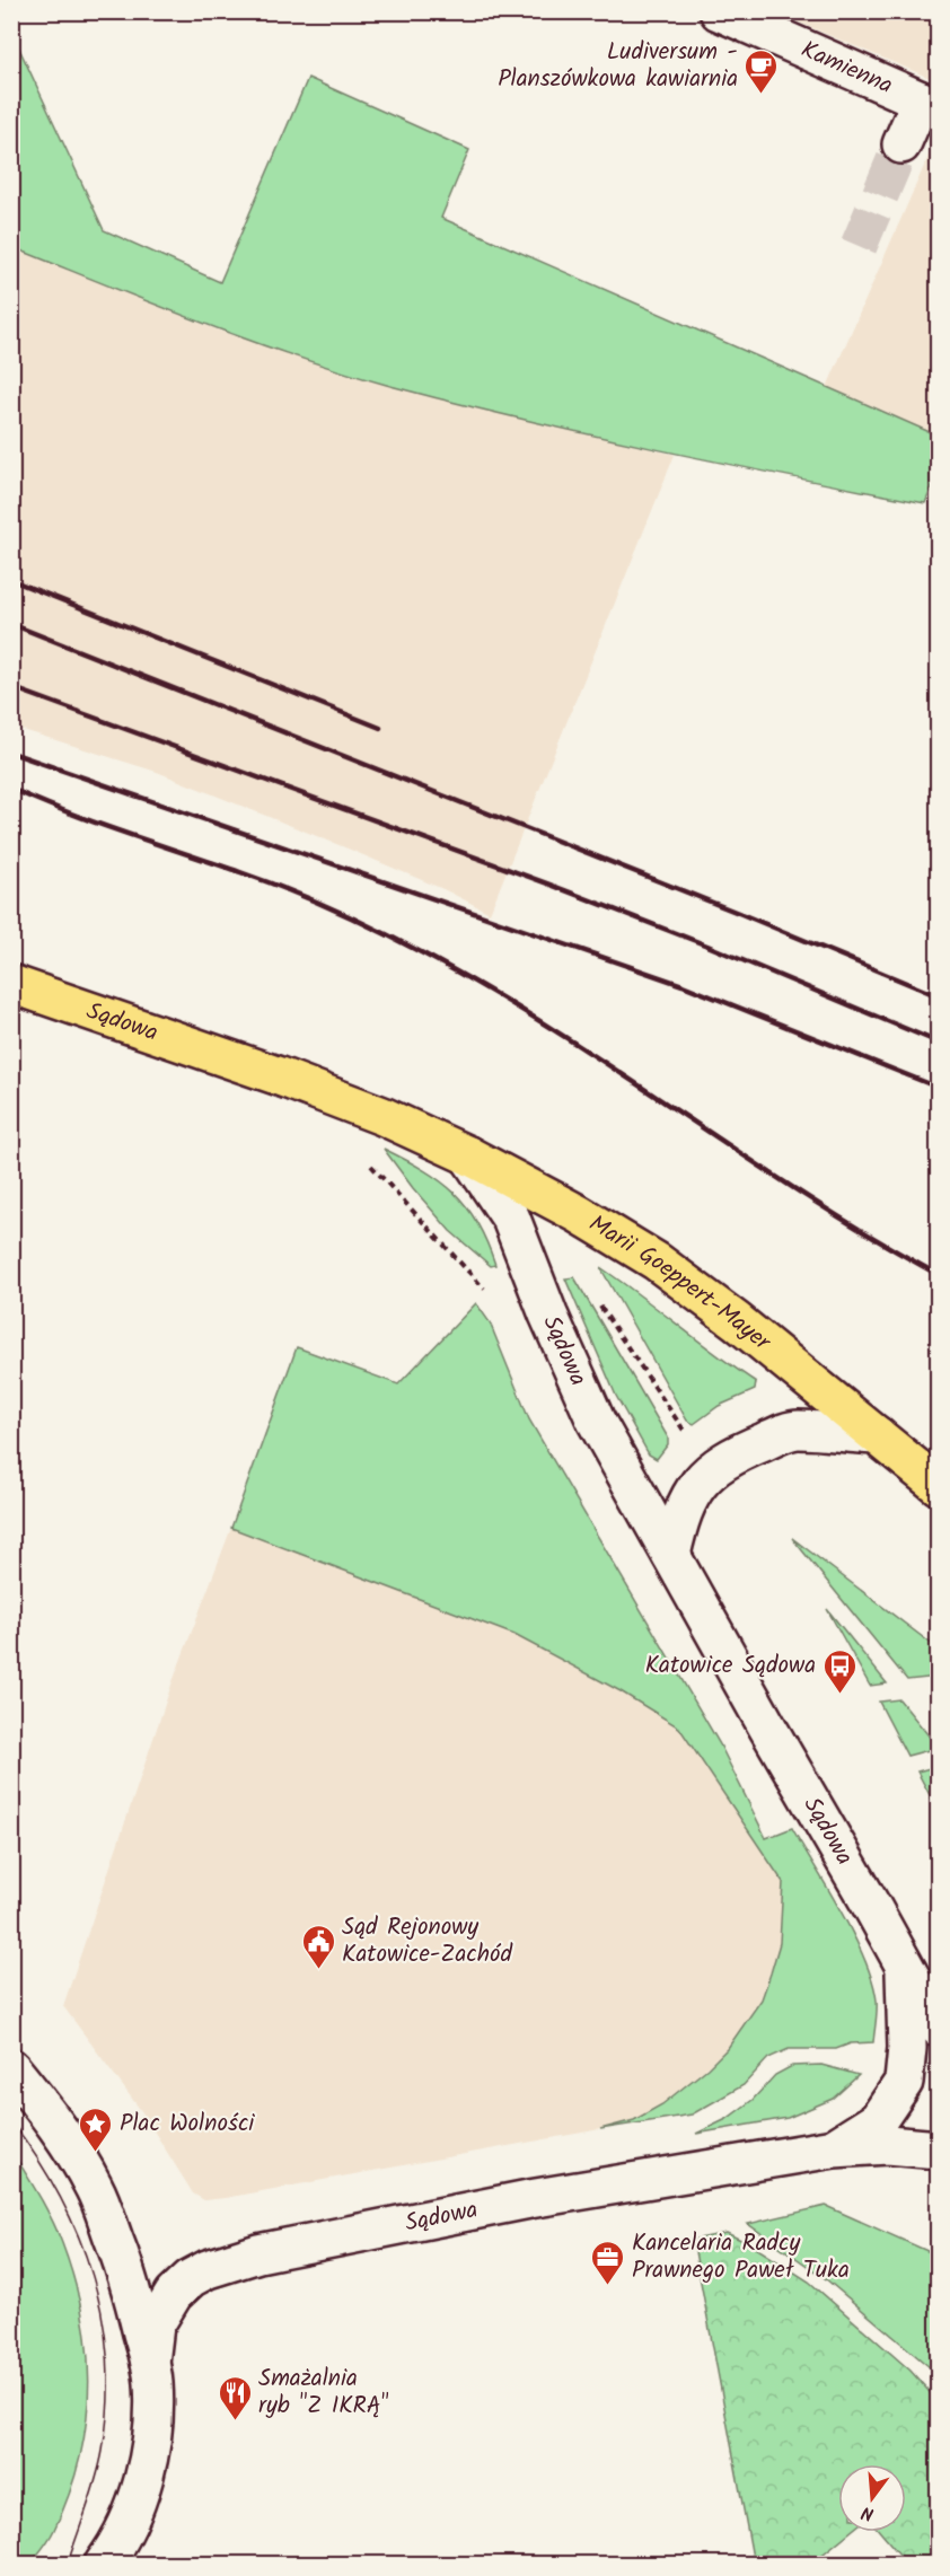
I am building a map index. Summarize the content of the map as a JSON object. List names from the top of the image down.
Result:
{
  "streets": {
    "main road": ["Sądowa", "Marii Goeppert-Mayer"],
    "street": ["Kamienna"]
  },
  "crossings": [
    ["Sądowa", "Marii Goeppert-Mayer"]
  ],
  "places": {
    "cafe": ["Ludiversum - Planszówkowa kawiarnia"],
    "bus stop": ["Katowice Sądowa"],
    "public building": ["Sąd Rejonowy Katowice-Zachód"],
    "place": ["Plac Wolności"],
    "office": ["Kancelaria Radcy Prawnego Paweł Tuka"],
    "restaurant": ["Smażalnia ryb \"Z IKRĄ\""]
  },
  "north": "bottom"
}
